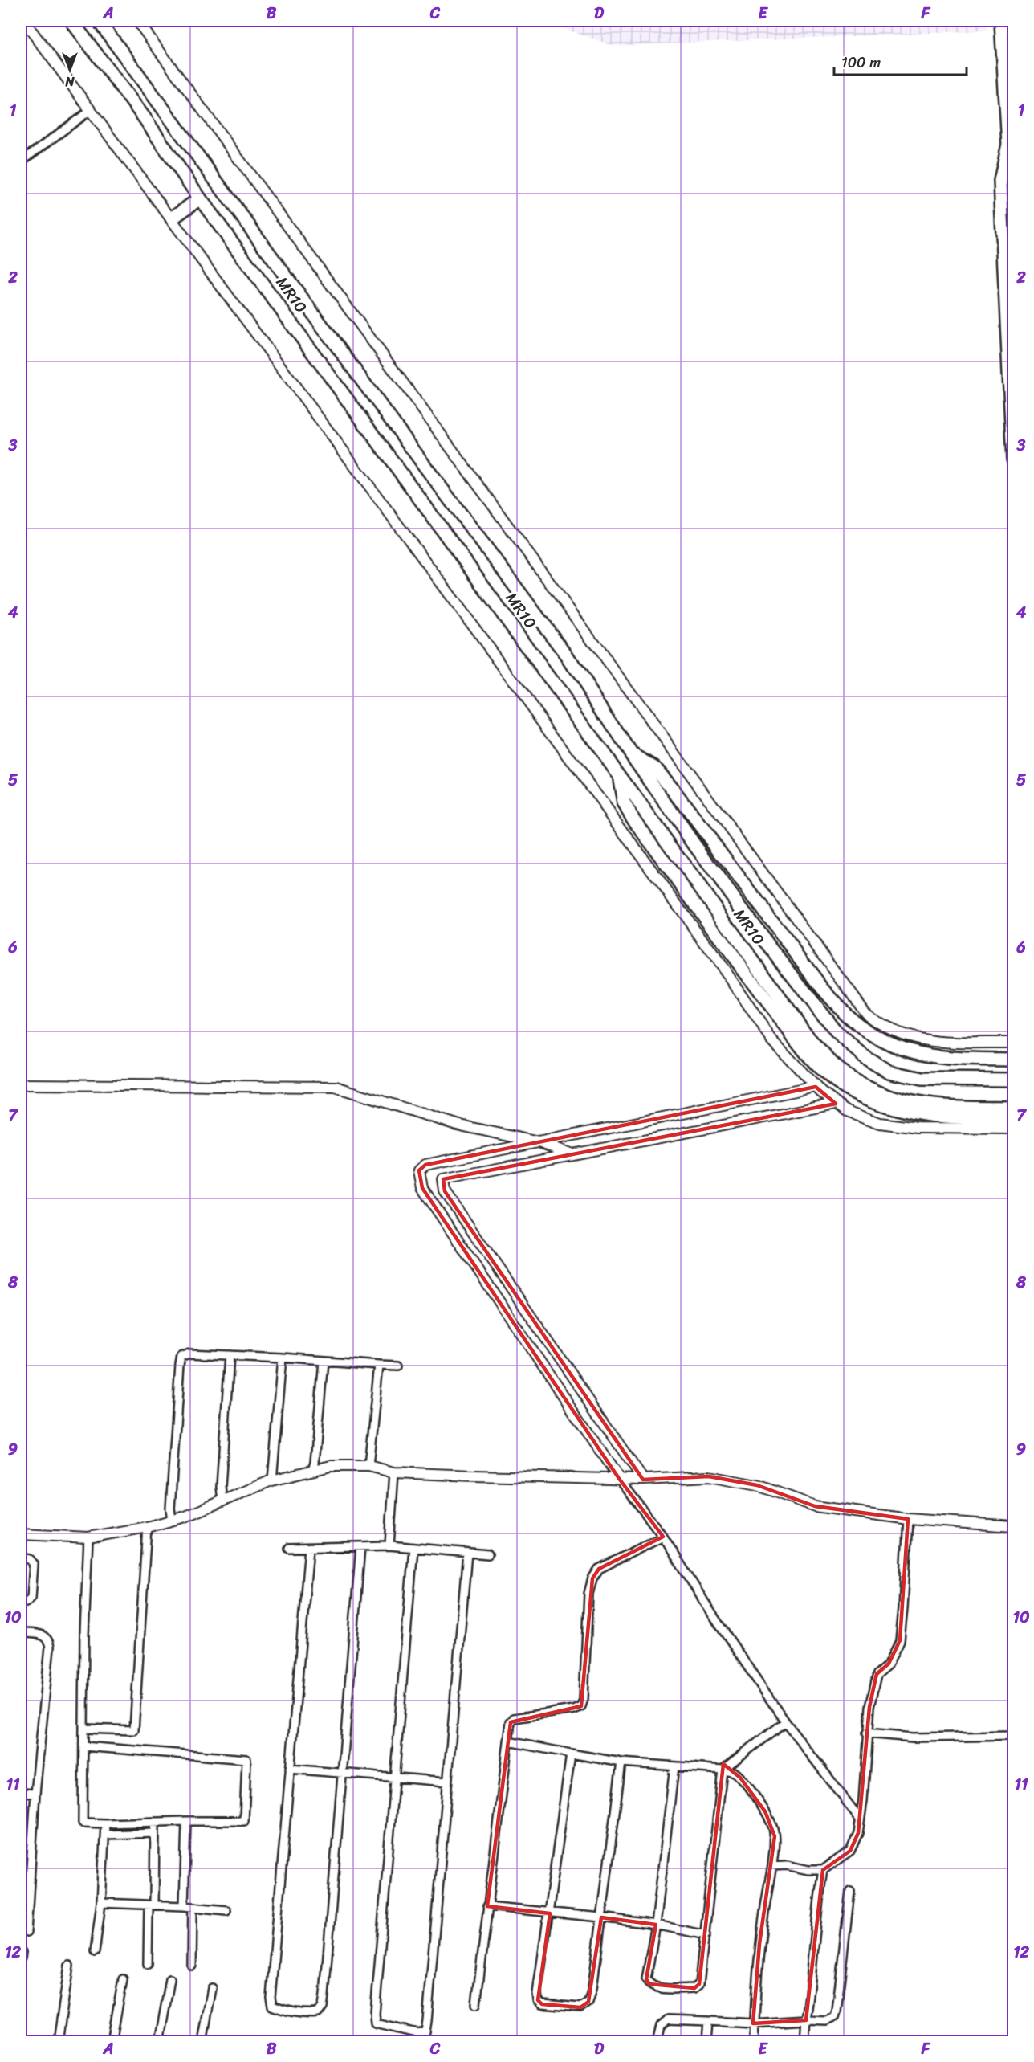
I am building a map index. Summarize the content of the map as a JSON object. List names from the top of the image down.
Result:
{
  "streets": {
    "main road": ["MR10"]
  },
  "scale_bar": "100 m",
  "north": "bottom",
  "grid": {
    "columns": [
      "A",
      "B",
      "C",
      "D",
      "E",
      "F"
    ],
    "rows": [
      "1",
      "2",
      "3",
      "4",
      "5",
      "6",
      "7",
      "8",
      "9",
      "10",
      "11",
      "12"
    ]
  }
}
